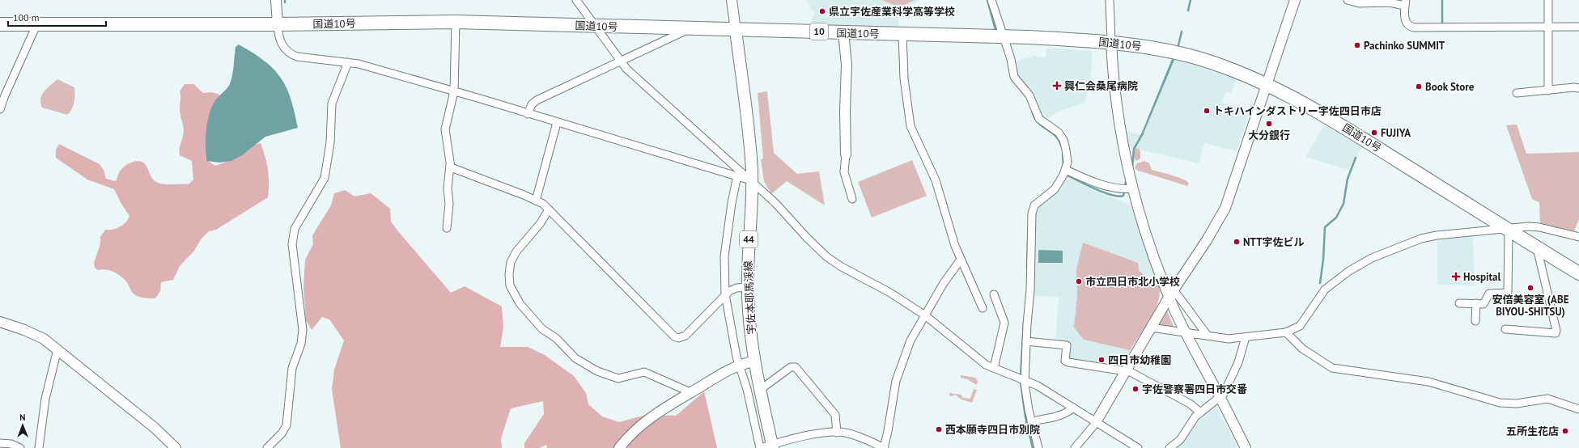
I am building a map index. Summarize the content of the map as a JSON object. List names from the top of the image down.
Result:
{
  "streets": {
    "highway": ["国道10号", "10"],
    "main road": ["44", "宇佐本耶馬渓線"]
  },
  "crossings": [
    ["国道10号", "宇佐本耶馬渓線"]
  ],
  "places": {
    "other": [
      "県立宇佐産業科学高等学校",
      "Pachinko SUMMIT",
      "Book Store",
      "トキハインダストリー宇佐四日市店",
      "大分銀行",
      "FUJIYA",
      "NTT宇佐ビル",
      "市立四日市北小学校",
      "安倍美容室 (ABE BIYOU-SHITSU)",
      "四日市幼稚園",
      "宇佐警察署四日市交番",
      "西本願寺四日市別院",
      "五所生花店"
    ],
    "health": ["興仁会桑尾病院", "Hospital"]
  },
  "scale_bar": "100 m",
  "north": "top"
}
